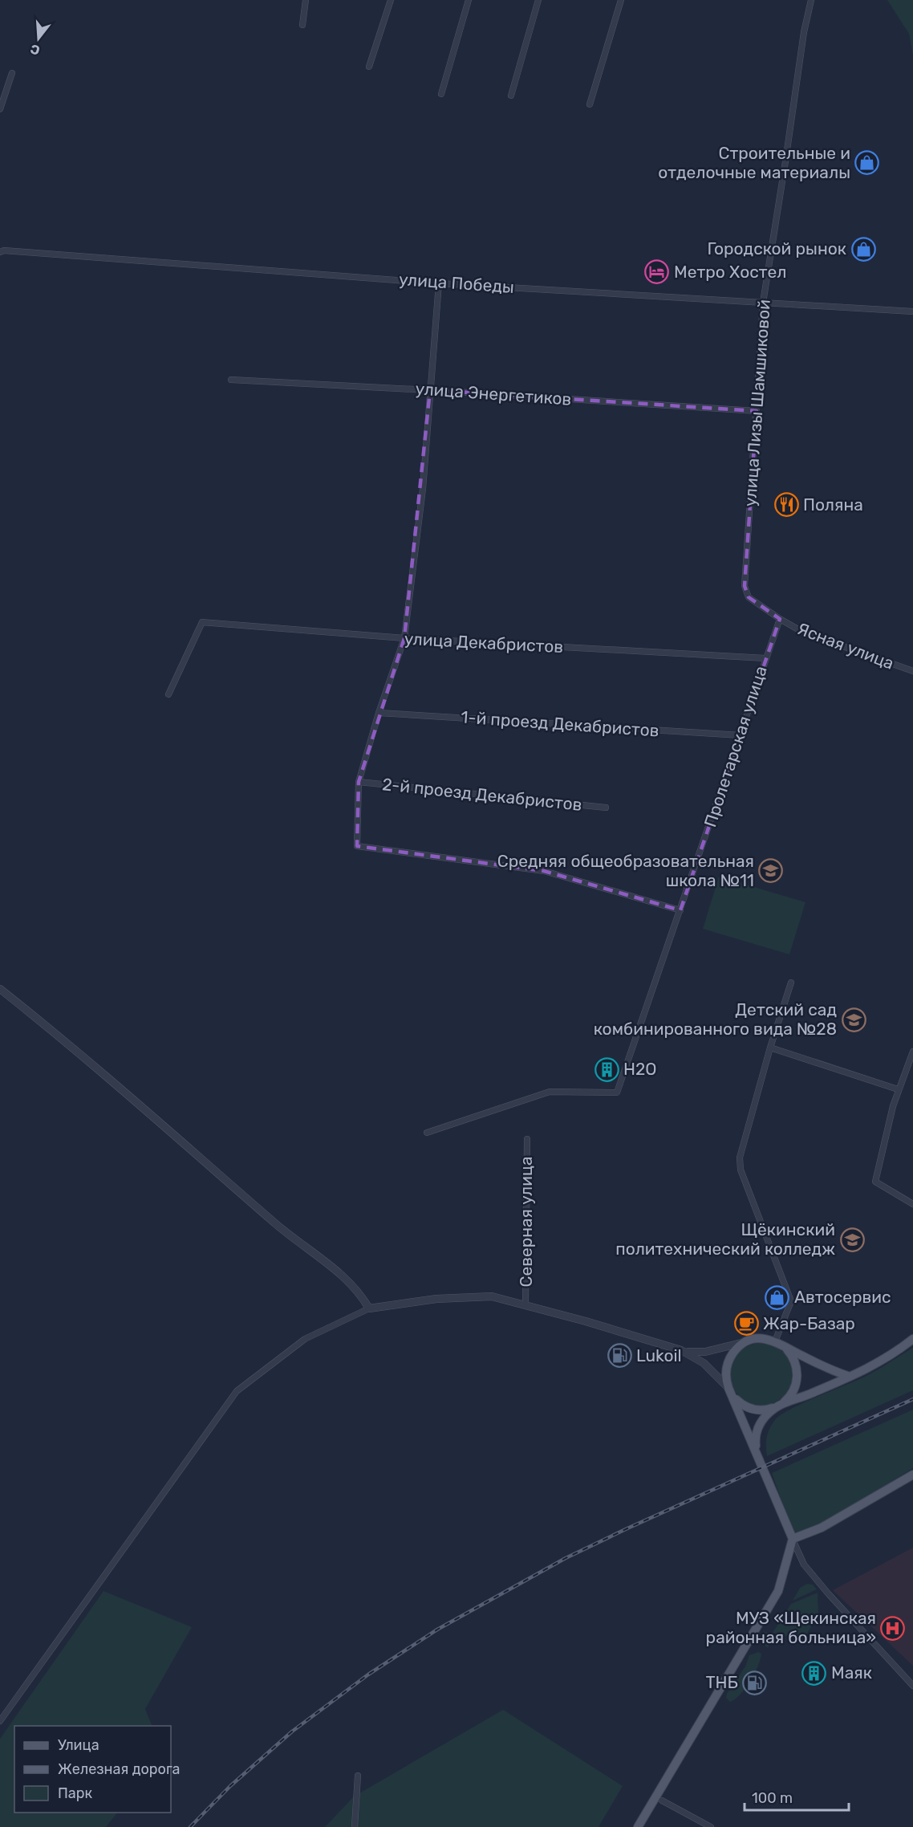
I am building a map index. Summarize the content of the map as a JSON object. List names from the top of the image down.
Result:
{
  "streets": {
    "street": [
      "улица Победы",
      "улица Энергетиков",
      "улица Лизы Шамшиковой",
      "улица Декабристов",
      "Ясная улица",
      "1-й проезд Декабристов",
      "Пролетарская улица",
      "2-й проезд Декабристов",
      "Северная улица"
    ]
  },
  "crossings": [
    ["улица Победы", "улица Лизы Шамшиковой"],
    ["улица Энергетиков", "улица Лизы Шамшиковой"],
    ["улица Лизы Шамшиковой", "Ясная улица"],
    ["улица Лизы Шамшиковой", "Пролетарская улица"],
    ["улица Декабристов", "Пролетарская улица"],
    ["Ясная улица", "Пролетарская улица"],
    ["1-й проезд Декабристов", "Пролетарская улица"]
  ],
  "places": {
    "shop": ["Строительные и отделочные материалы", "Городской рынок", "Автосервис"],
    "hotel": ["Метро Хостел"],
    "restaurant": ["Поляна"],
    "school or university": ["Средняя общеобразовательная школа №11", "Детский сад комбинированного вида №28", "Щёкинский политехнический колледж"],
    "building": ["Н2О", "Маяк"],
    "cafe": ["Жар-Базар"],
    "fuel station": ["Lukoil", "ТНБ"],
    "hospital": ["МУЗ «Щекинская районная больница»"]
  },
  "legend": ["Улица", "Железная дорога", "Парк"],
  "scale_bar": "100 m",
  "north": "bottom"
}
